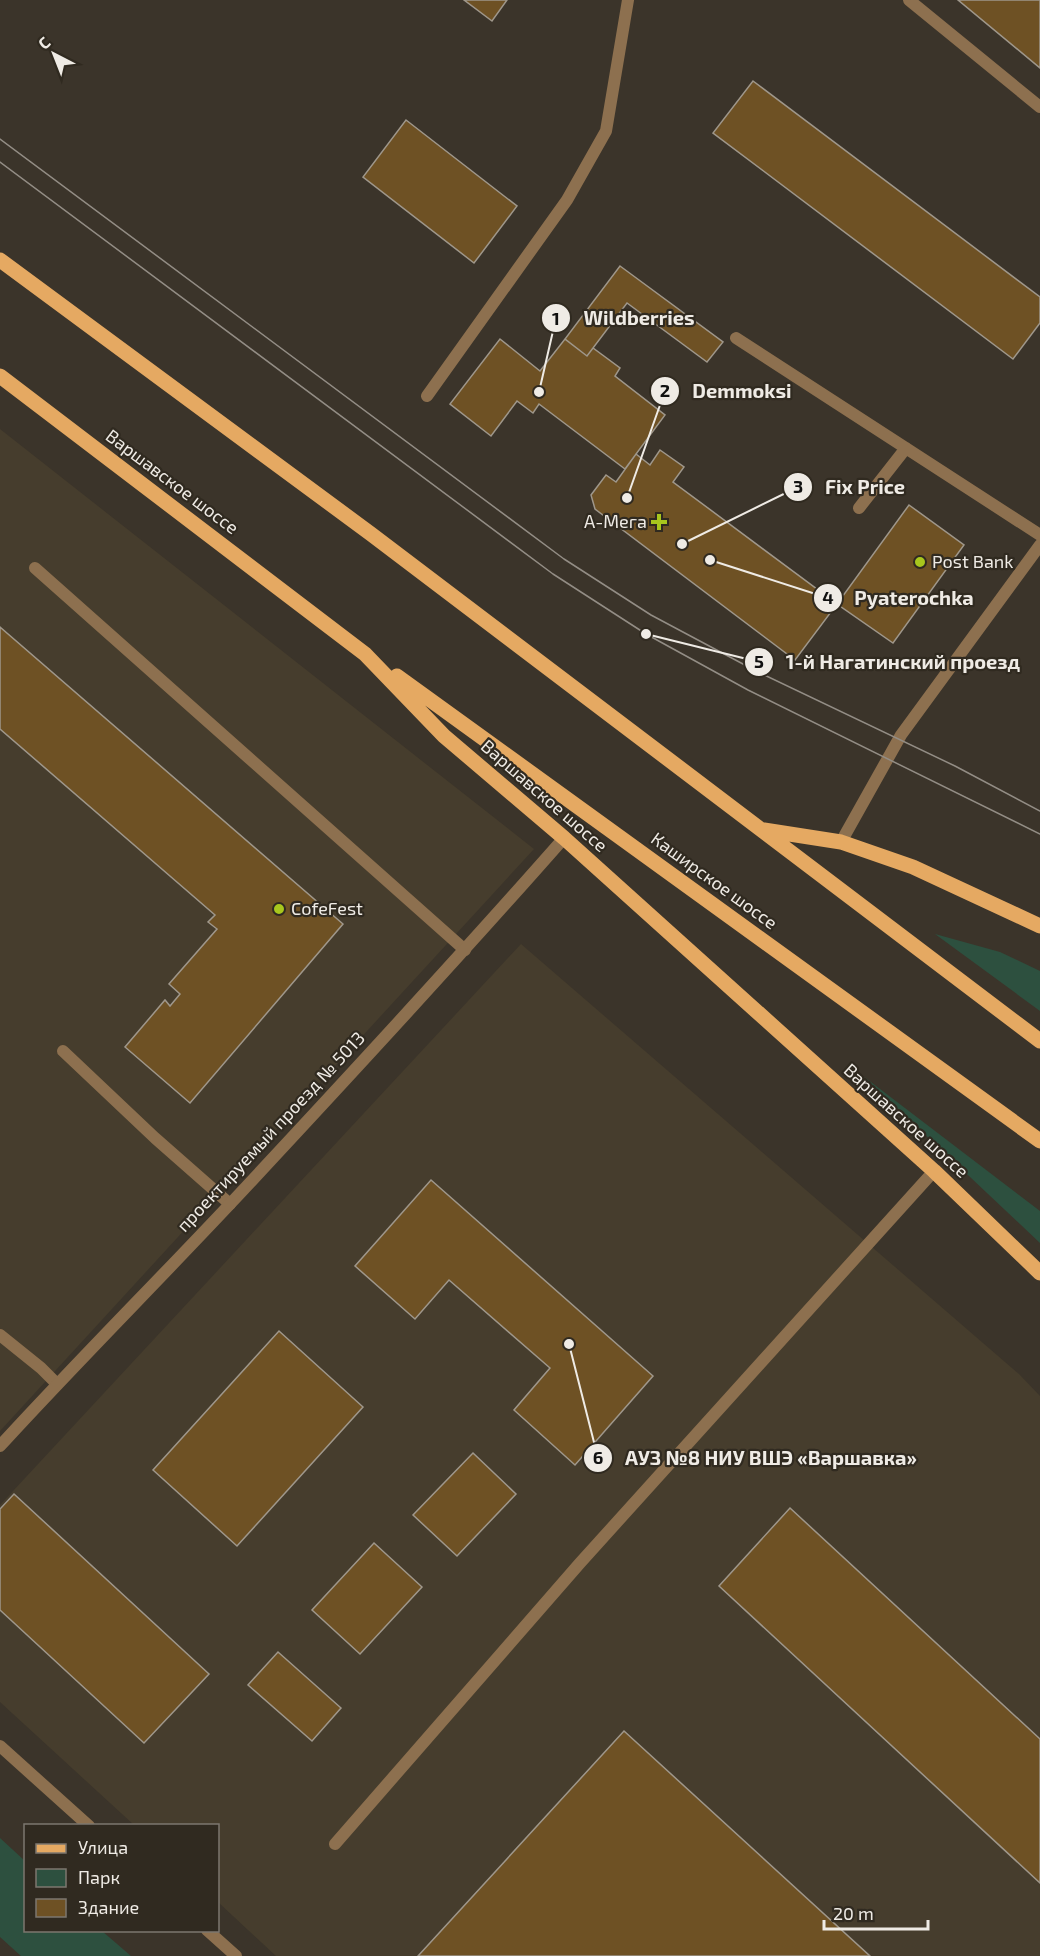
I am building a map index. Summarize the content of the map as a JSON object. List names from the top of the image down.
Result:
{
  "streets": {
    "main road": ["Варшавское шоссе", "Каширское шоссе"],
    "street": ["проектируемый проезд № 5013"]
  },
  "crossings": [
    ["Варшавское шоссе", "Каширское шоссе"],
    ["Варшавское шоссе", "проектируемый проезд № 5013"]
  ],
  "places": {
    "other": [
      "Wildberries",
      "Demmoksi",
      "Fix Price",
      "Pyaterochka",
      "Post Bank",
      "1-й Нагатинский проезд",
      "CofeFest",
      "АУЗ №8 НИУ ВШЭ «Варшавка»"
    ],
    "health": ["А-Мега"]
  },
  "legend": ["Улица", "Парк", "Здание"],
  "scale_bar": "20 m",
  "north": "top left"
}
